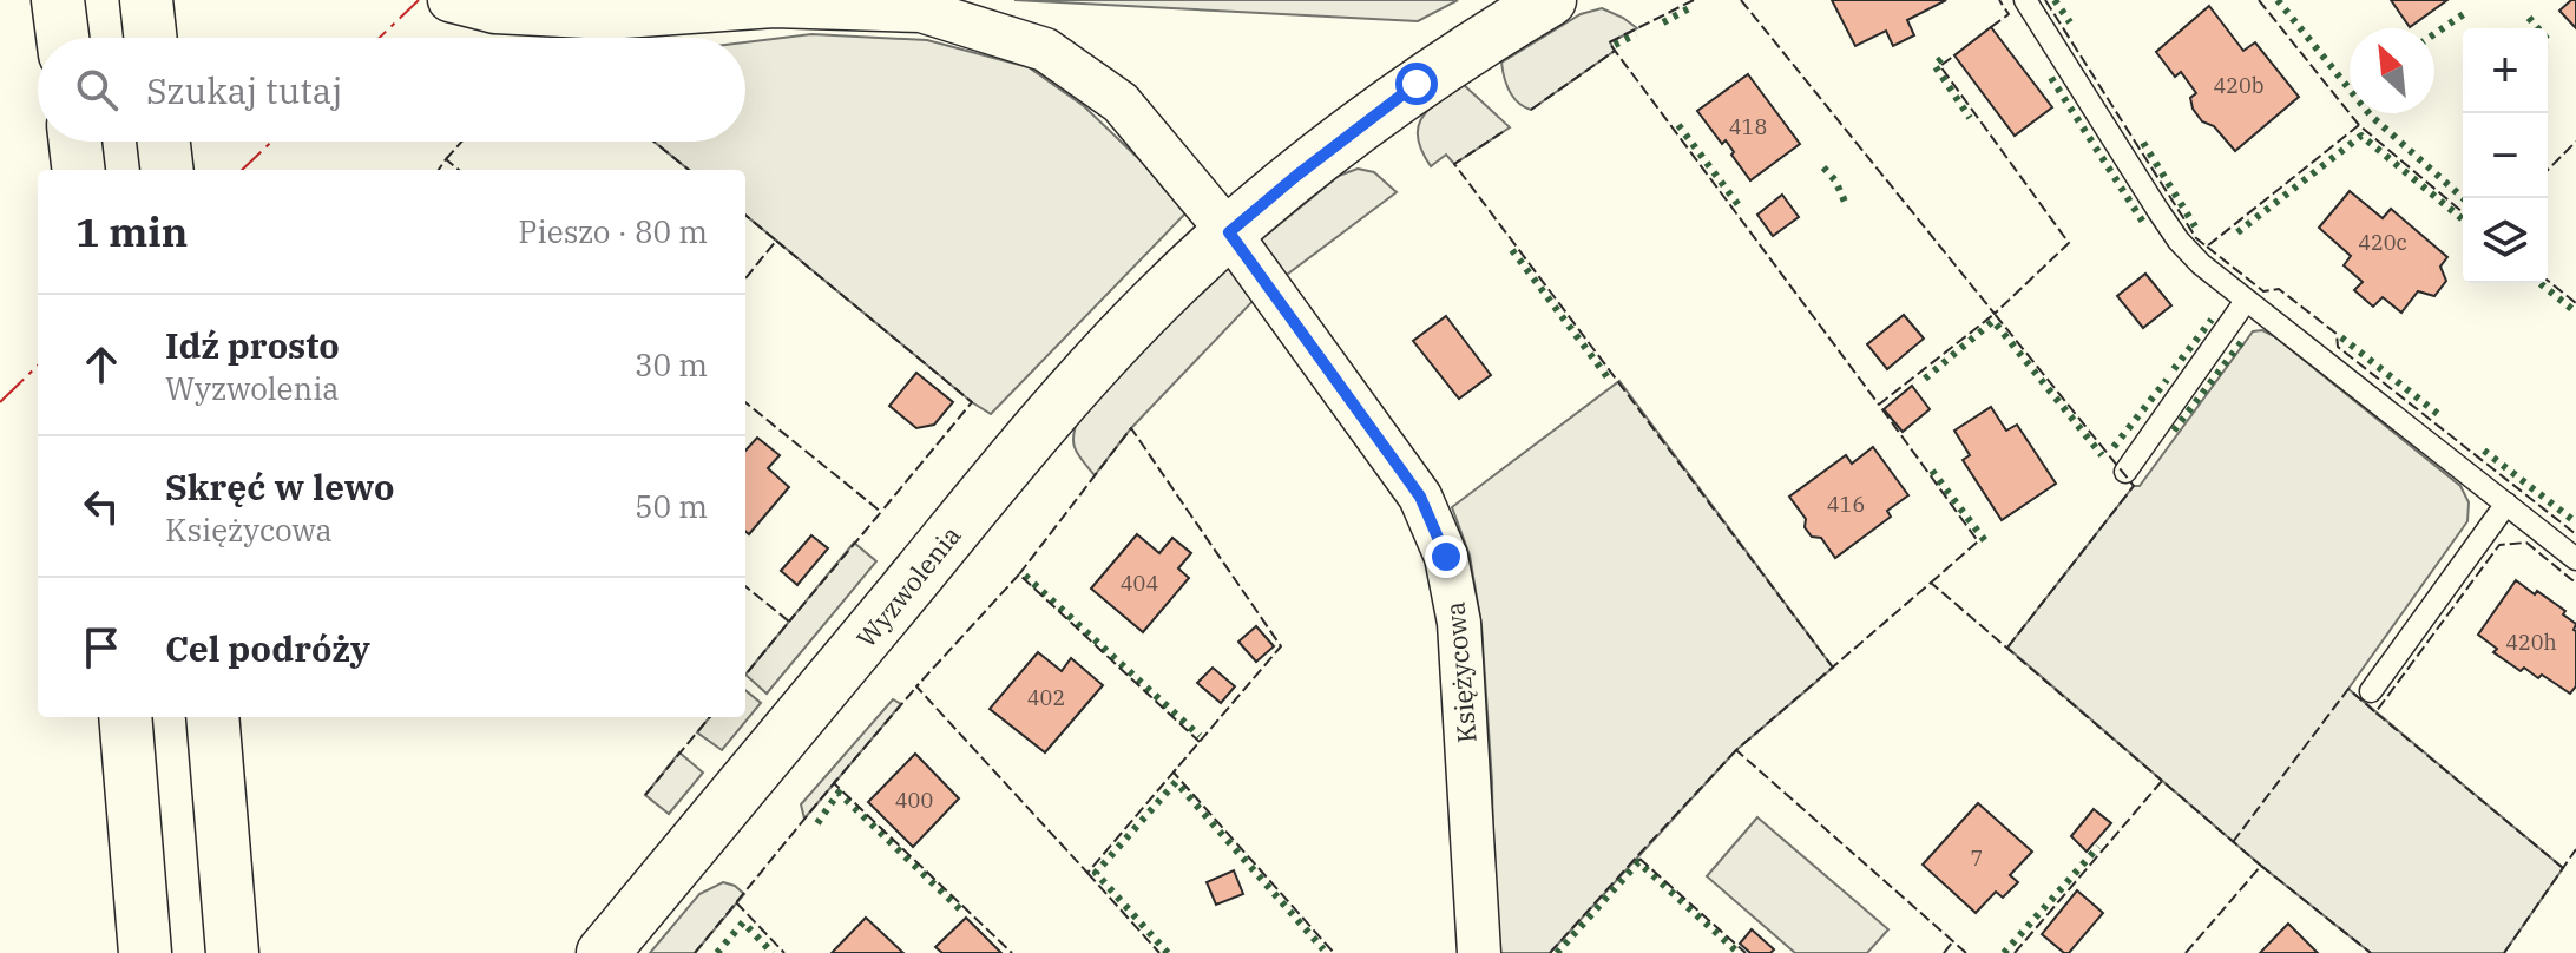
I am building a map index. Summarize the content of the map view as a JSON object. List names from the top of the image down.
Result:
{
  "streets": {
    "main road": ["Wyzwolenia"],
    "street": ["Księżycowa"]
  },
  "crossings": [
    ["Wyzwolenia", "Księżycowa"]
  ],
  "house_numbers": [
    "420b",
    "418",
    "420c",
    "416",
    "404",
    "420h",
    "402",
    "400",
    "7"
  ],
  "north": "top left",
  "page": {
    "map_buttons": ["+", "−"],
    "search": "Szukaj tutaj",
    "heading": ["1 min", "Pieszo · 80 m"],
    "list": [
      ["Idź prosto", "Wyzwolenia", "30 m"],
      ["Skręć w lewo", "Księżycowa", "50 m"],
      "Cel podróży"
    ]
  }
}
